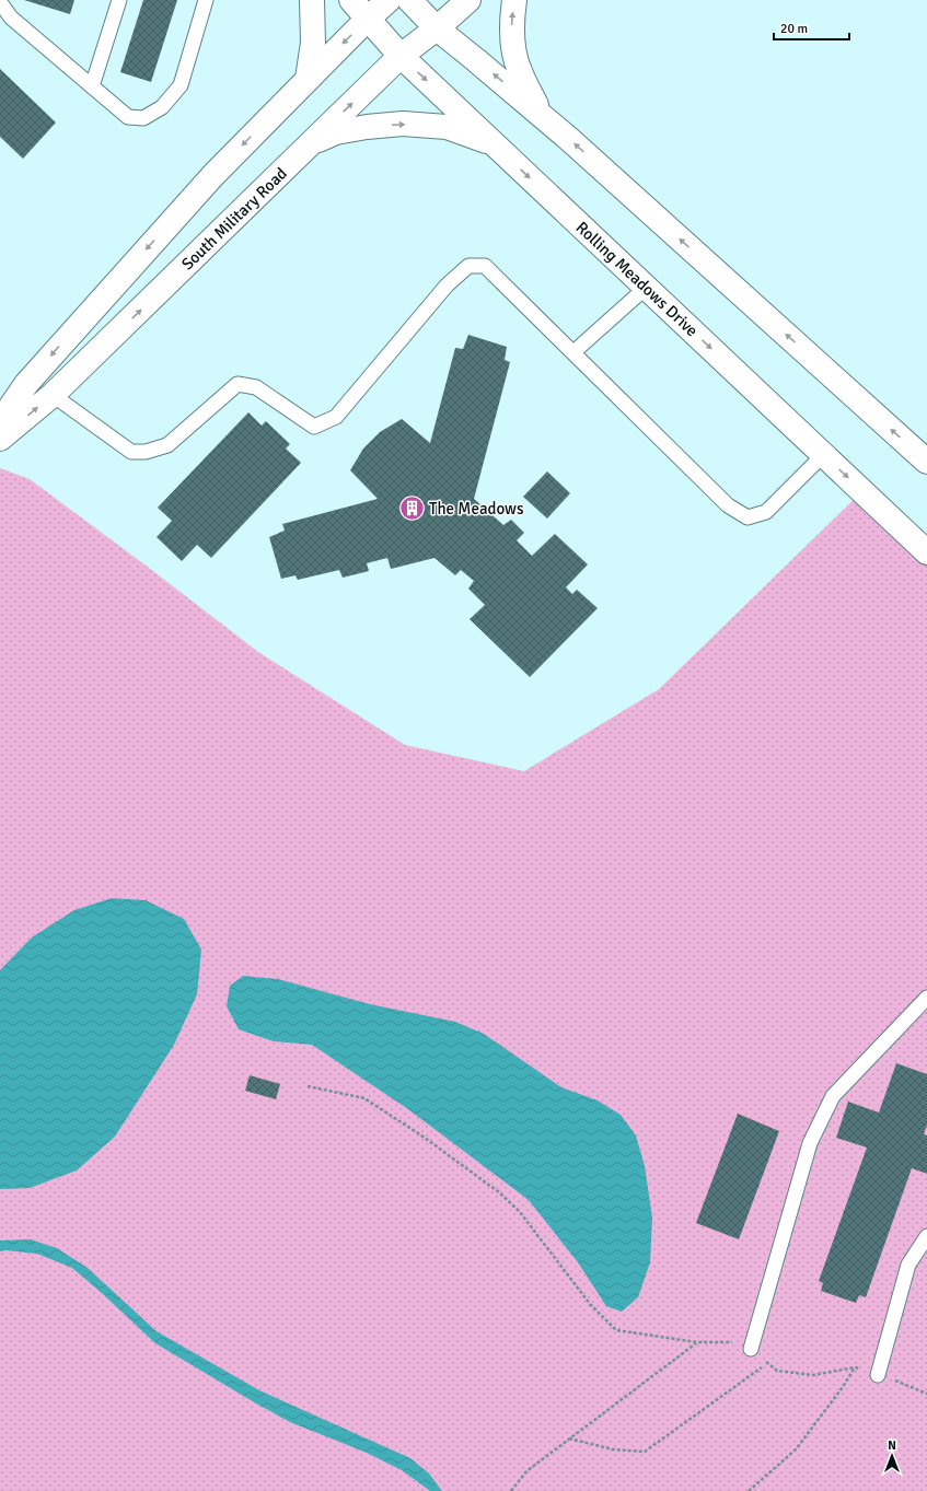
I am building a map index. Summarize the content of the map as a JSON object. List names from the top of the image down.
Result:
{
  "streets": {
    "main road": ["South Military Road", "Rolling Meadows Drive"]
  },
  "crossings": [
    ["South Military Road", "Rolling Meadows Drive"]
  ],
  "places": {
    "building": ["The Meadows"]
  },
  "scale_bar": "20 m",
  "north": "top"
}
